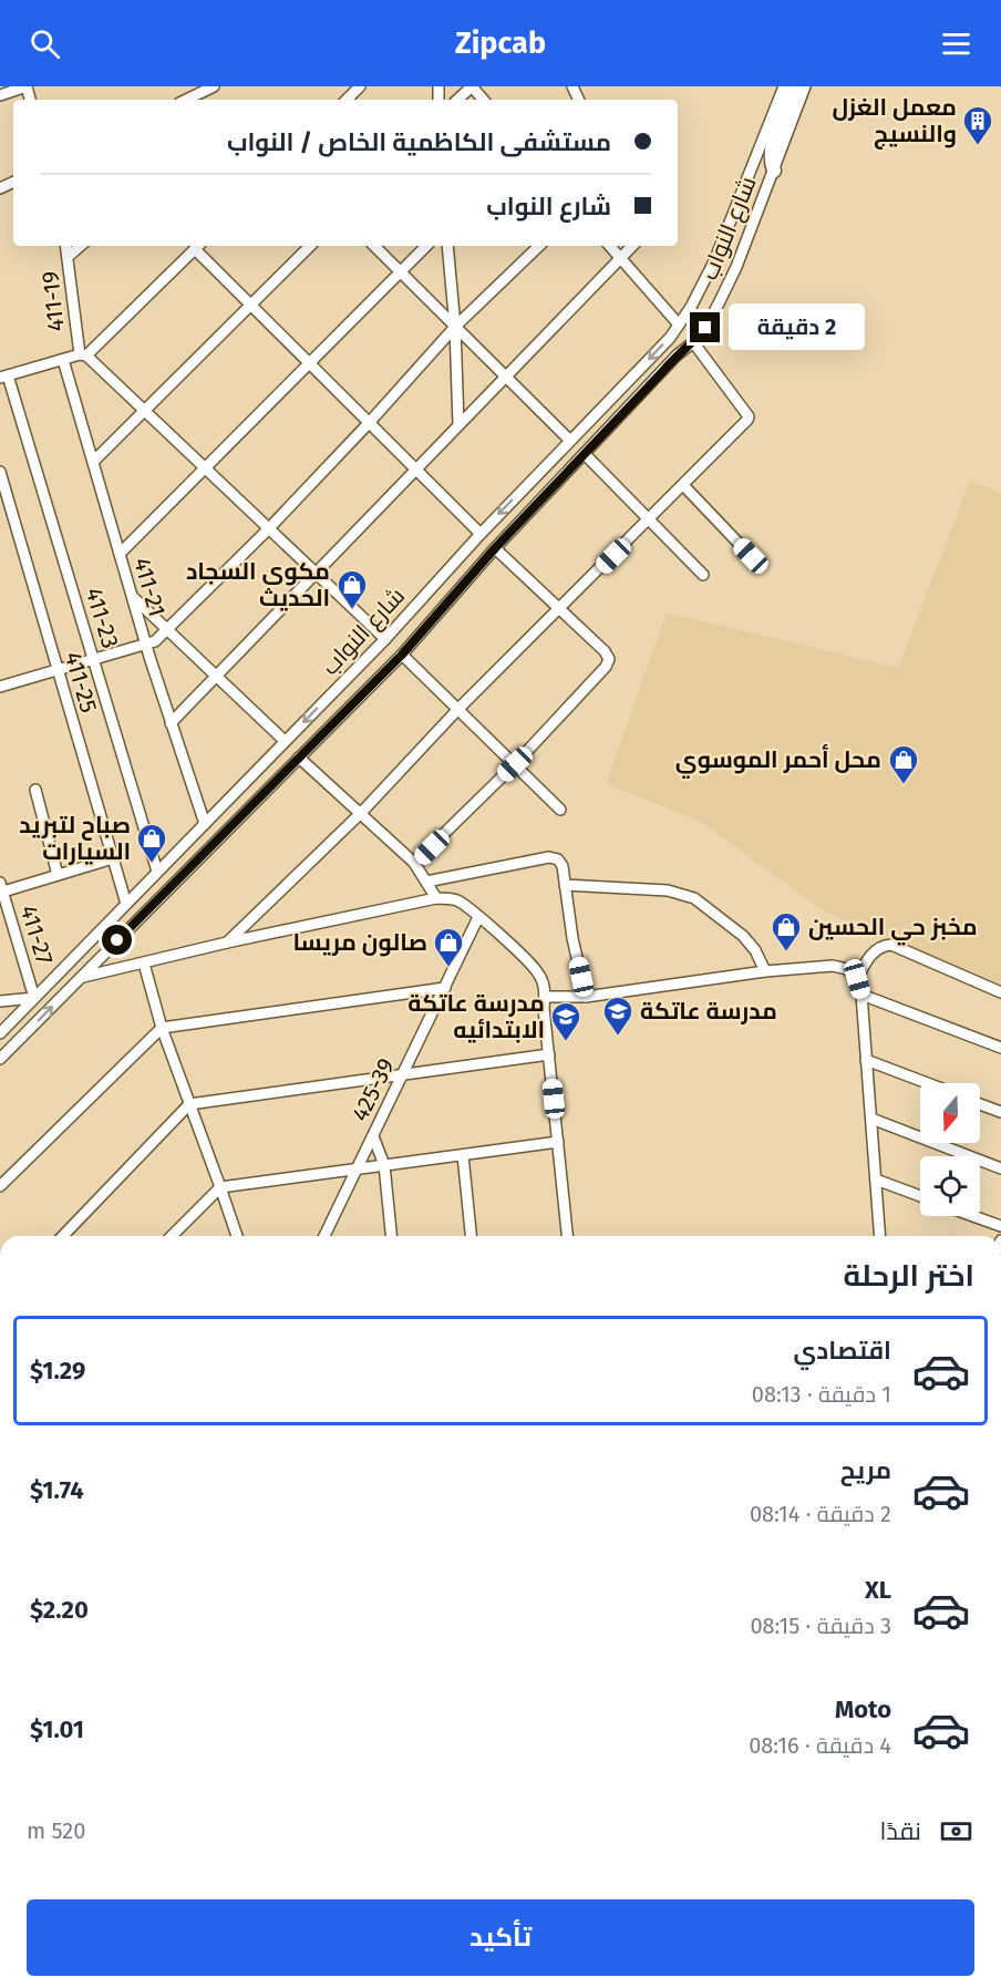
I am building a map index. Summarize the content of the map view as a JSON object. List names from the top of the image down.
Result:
{
  "streets": {
    "street": [
      "شارع النواب",
      "411-19",
      "411-21",
      "411-23",
      "411-25",
      "411-27",
      "425-39"
    ]
  },
  "crossings": [
    ["شارع النواب", "411-21"],
    ["شارع النواب", "411-23"],
    ["شارع النواب", "411-25"],
    ["شارع النواب", "411-27"]
  ],
  "places": {
    "building": ["معمل الغزل والنسيج"],
    "shop": [
      "مكوى السجاد الحديث",
      "محل أحمر الموسوي",
      "صباح لتبريد السيارات",
      "مخبز حي الحسين",
      "صالون مريسا"
    ],
    "school or university": ["مدرسة عاتكة", "مدرسة عاتكة الابتدائيه"]
  },
  "north": "bottom",
  "page": {
    "header": "Zipcab",
    "banner": ["مستشفى الكاظمية الخاص / النواب", "شارع النواب"],
    "bubble": "2 دقيقة",
    "heading": "اختر الرحلة",
    "list": [
      {
        "name": "اقتصادي",
        "note": "1 دقيقة · 08:13",
        "value": "$1.29"
      },
      {
        "name": "مريح",
        "note": "2 دقيقة · 08:14",
        "value": "$1.74"
      },
      {
        "name": "XL",
        "note": "3 دقيقة · 08:15",
        "value": "$2.20"
      },
      {
        "name": "Moto",
        "note": "4 دقيقة · 08:16",
        "value": "$1.01"
      }
    ],
    "pay": ["نقدًا", "520 m"],
    "buttons": "تأكيد"
  }
}
